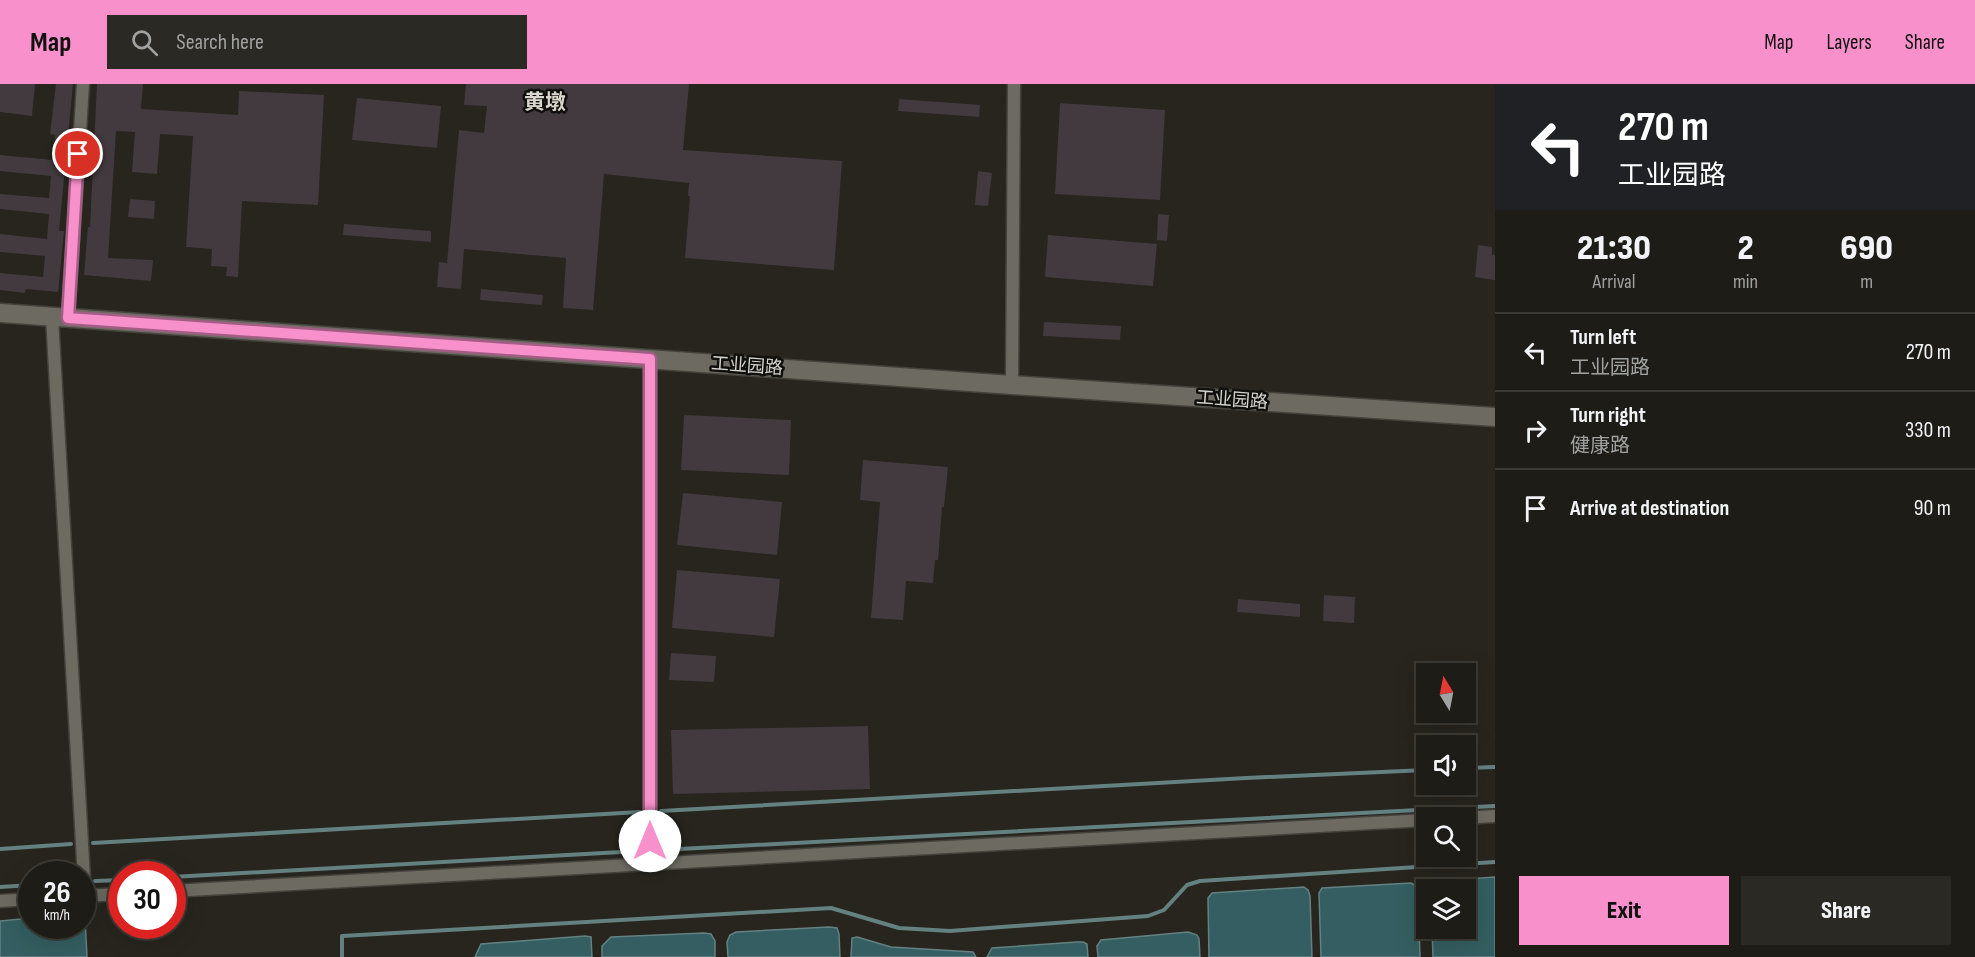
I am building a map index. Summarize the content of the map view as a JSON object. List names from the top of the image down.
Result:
{
  "streets": {
    "street": ["工业园路"]
  },
  "districts": ["黄墩"],
  "north": "top",
  "page": {
    "header": "Map",
    "search": "Search here",
    "nav": ["Map", "Layers", "Share"],
    "turn": ["270 m", "工业园路"],
    "eta": [
      "21:30",
      "Arrival",
      "2",
      "min",
      "690",
      "m"
    ],
    "list": [
      {
        "name": "Turn left",
        "note": "工业园路",
        "value": "270 m"
      },
      {
        "name": "Turn right",
        "note": "健康路",
        "value": "330 m"
      },
      {
        "name": "Arrive at destination",
        "value": "90 m"
      }
    ],
    "speed": "26 km/h",
    "limit": "30",
    "buttons": ["Exit", "Share"]
  }
}
